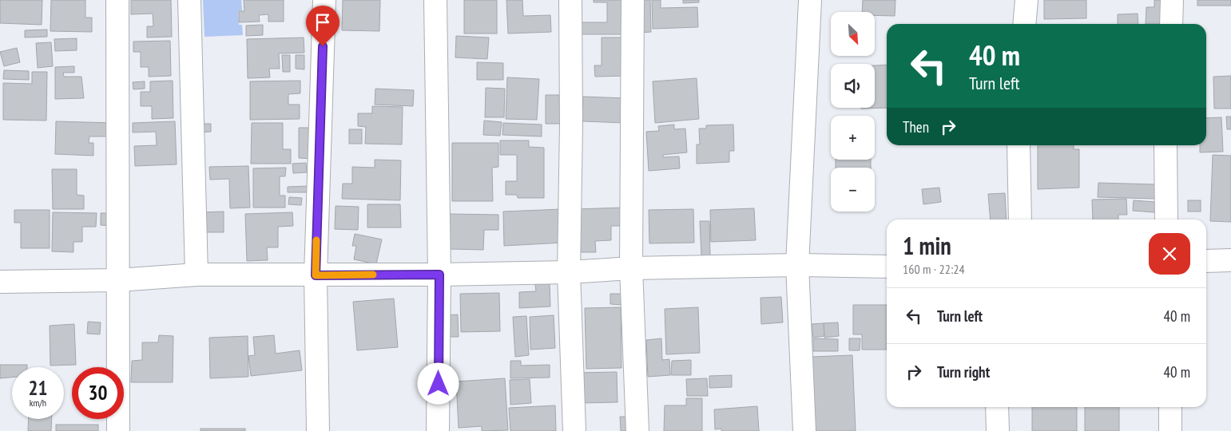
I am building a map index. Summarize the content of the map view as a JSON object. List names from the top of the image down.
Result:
{
  "north": "bottom right",
  "page": {
    "map_buttons": ["+", "−"],
    "turn": ["40 m", "Turn left"],
    "then": "Then",
    "heading": ["1 min", "160 m · 22:24"],
    "list": [
      {
        "name": "Turn left",
        "value": "40 m"
      },
      {
        "name": "Turn right",
        "value": "40 m"
      }
    ],
    "speed": "21 km/h",
    "limit": "30"
  }
}
